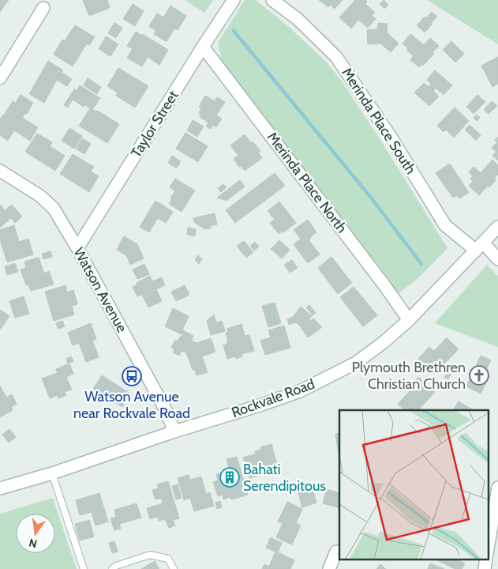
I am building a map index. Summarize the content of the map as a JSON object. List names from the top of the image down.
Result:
{
  "streets": {
    "street": [
      "Merinda Place South",
      "Taylor Street",
      "Merinda Place North",
      "Watson Avenue",
      "Rockvale Road"
    ]
  },
  "crossings": [
    ["Merinda Place South", "Rockvale Road"],
    ["Taylor Street", "Merinda Place North"],
    ["Taylor Street", "Watson Avenue"],
    ["Merinda Place North", "Rockvale Road"],
    ["Watson Avenue", "Rockvale Road"]
  ],
  "places": {
    "church": ["Plymouth Brethren Christian Church"],
    "bus stop": ["Watson Avenue near Rockvale Road"],
    "building": ["Bahati Serendipitous"]
  },
  "north": "bottom"
}
